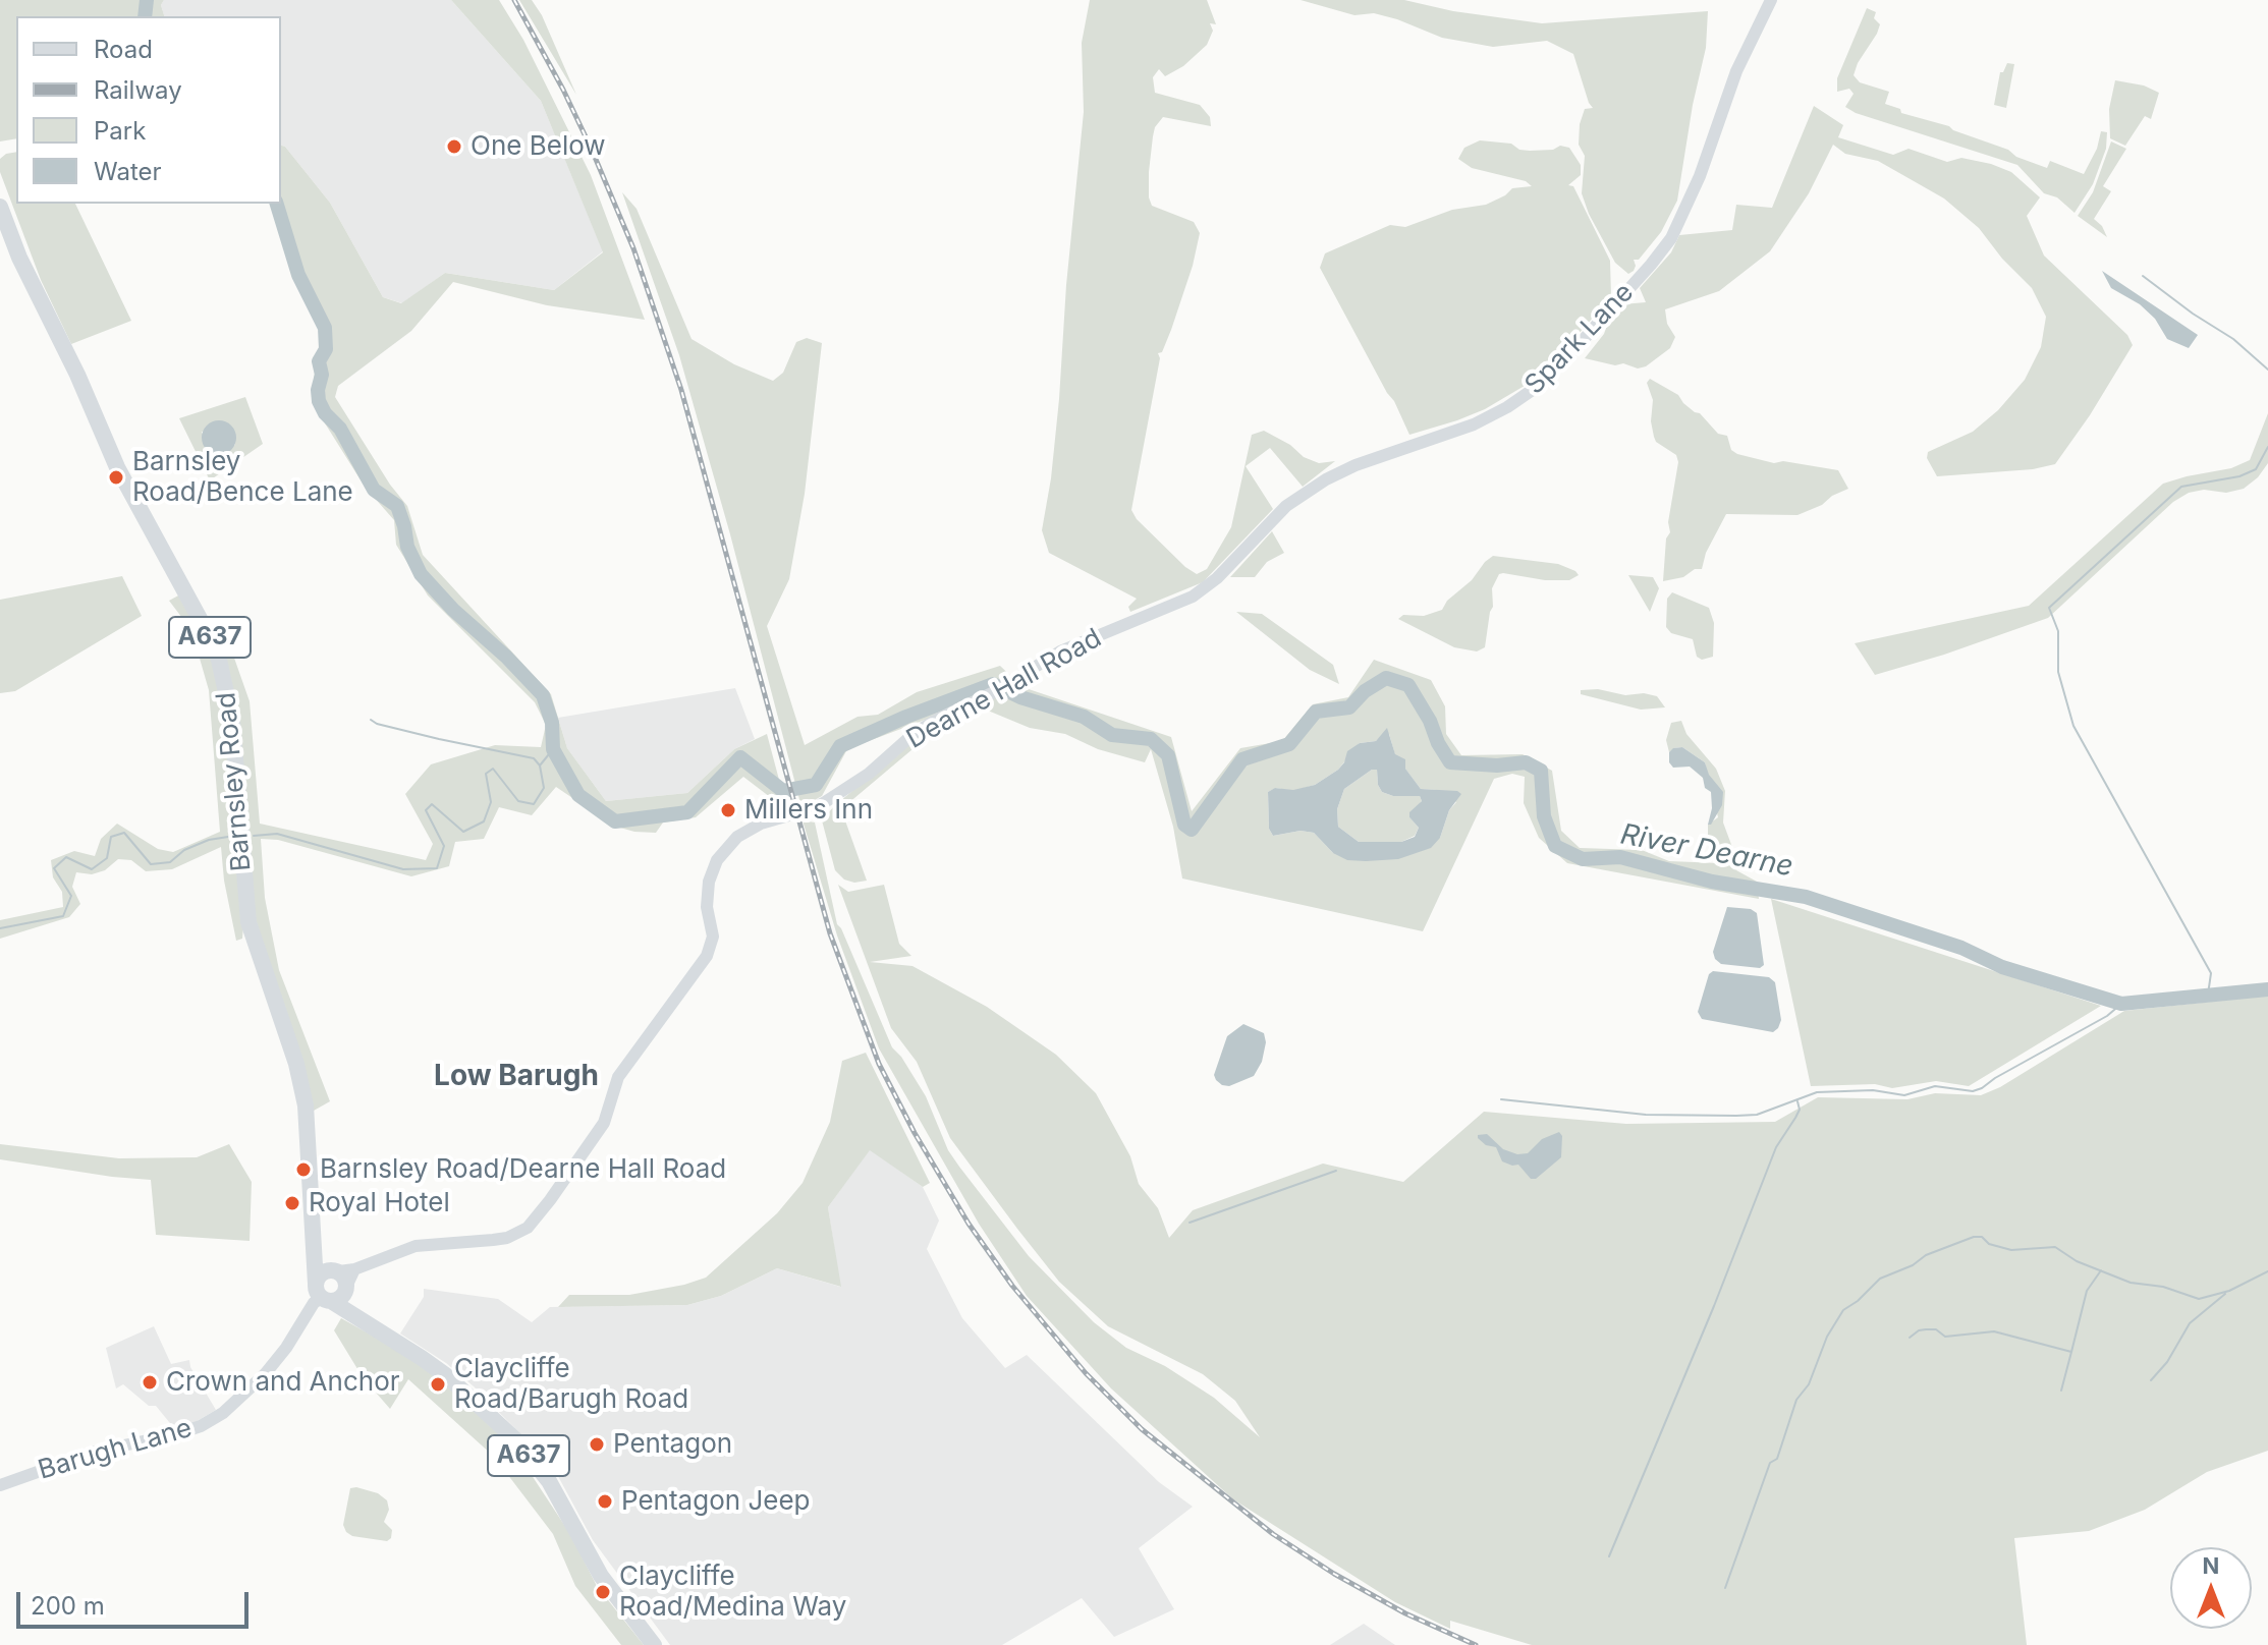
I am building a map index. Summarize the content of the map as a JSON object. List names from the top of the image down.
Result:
{
  "streets": {
    "highway": ["A637", "Barnsley Road"],
    "main road": ["Spark Lane", "Dearne Hall Road", "Barugh Lane"]
  },
  "crossings": [
    ["Spark Lane", "Dearne Hall Road"],
    ["A637", "Dearne Hall Road"],
    ["A637", "Barnsley Road"],
    ["A637", "Barugh Lane"],
    ["Dearne Hall Road", "Barnsley Road"],
    ["Dearne Hall Road", "Barugh Lane"],
    ["Barnsley Road", "Barugh Lane"]
  ],
  "districts": ["Low Barugh"],
  "water": ["River Dearne"],
  "places": [
    "One Below",
    "Barnsley Road/Bence Lane",
    "Millers Inn",
    "Barnsley Road/Dearne Hall Road",
    "Royal Hotel",
    "Crown and Anchor",
    "Claycliffe Road/Barugh Road",
    "Pentagon",
    "Pentagon Jeep",
    "Claycliffe Road/Medina Way"
  ],
  "legend": [
    "Road",
    "Railway",
    "Park",
    "Water"
  ],
  "scale_bar": "200 m",
  "north": "top"
}
